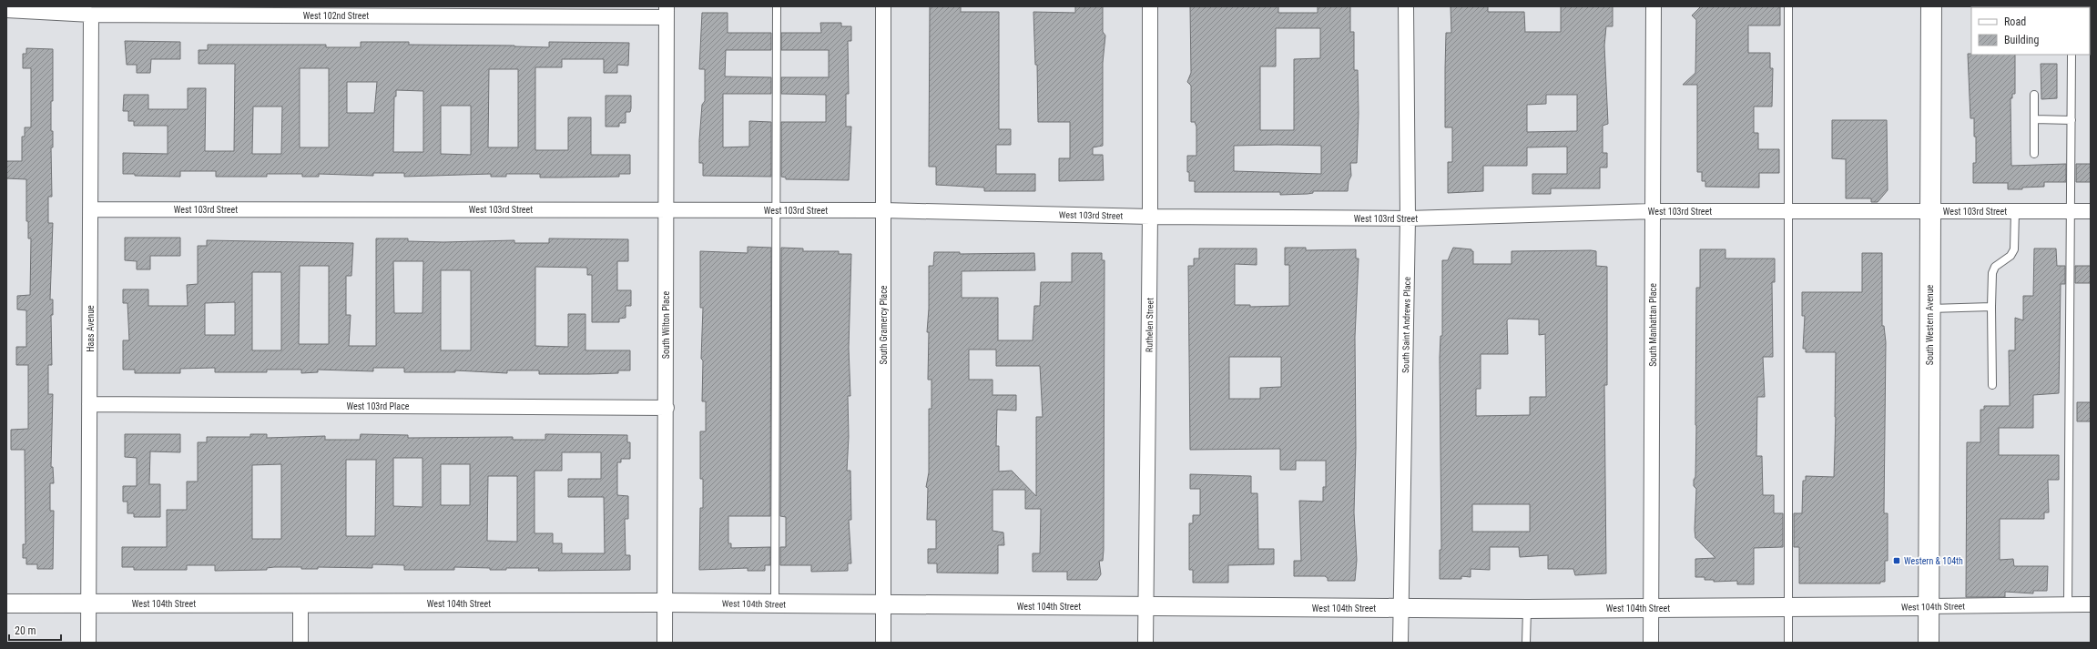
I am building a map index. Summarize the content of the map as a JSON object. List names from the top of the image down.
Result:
{
  "streets": {
    "main road": ["South Western Avenue"],
    "street": [
      "West 102nd Street",
      "West 103rd Street",
      "South Wilton Place",
      "South Gramercy Place",
      "Ruthelen Street",
      "South Saint Andrews Place",
      "South Manhattan Place",
      "Haas Avenue",
      "West 103rd Place",
      "West 104th Street"
    ]
  },
  "crossings": [
    ["West 102nd Street", "South Wilton Place"],
    ["West 102nd Street", "Haas Avenue"],
    ["West 103rd Street", "South Wilton Place"],
    ["West 103rd Street", "South Gramercy Place"],
    ["West 103rd Street", "Ruthelen Street"],
    ["West 103rd Street", "South Saint Andrews Place"],
    ["West 103rd Street", "South Manhattan Place"],
    ["West 103rd Street", "South Western Avenue"],
    ["West 103rd Street", "Haas Avenue"],
    ["South Wilton Place", "West 103rd Place"],
    ["South Wilton Place", "West 104th Street"],
    ["South Gramercy Place", "West 104th Street"],
    ["Ruthelen Street", "West 104th Street"],
    ["South Saint Andrews Place", "West 104th Street"],
    ["South Manhattan Place", "West 104th Street"],
    ["South Western Avenue", "West 104th Street"],
    ["Haas Avenue", "West 103rd Place"],
    ["Haas Avenue", "West 104th Street"]
  ],
  "places": {
    "transit": ["Western & 104th"]
  },
  "legend": ["Road", "Building"],
  "scale_bar": "20 m"
}
